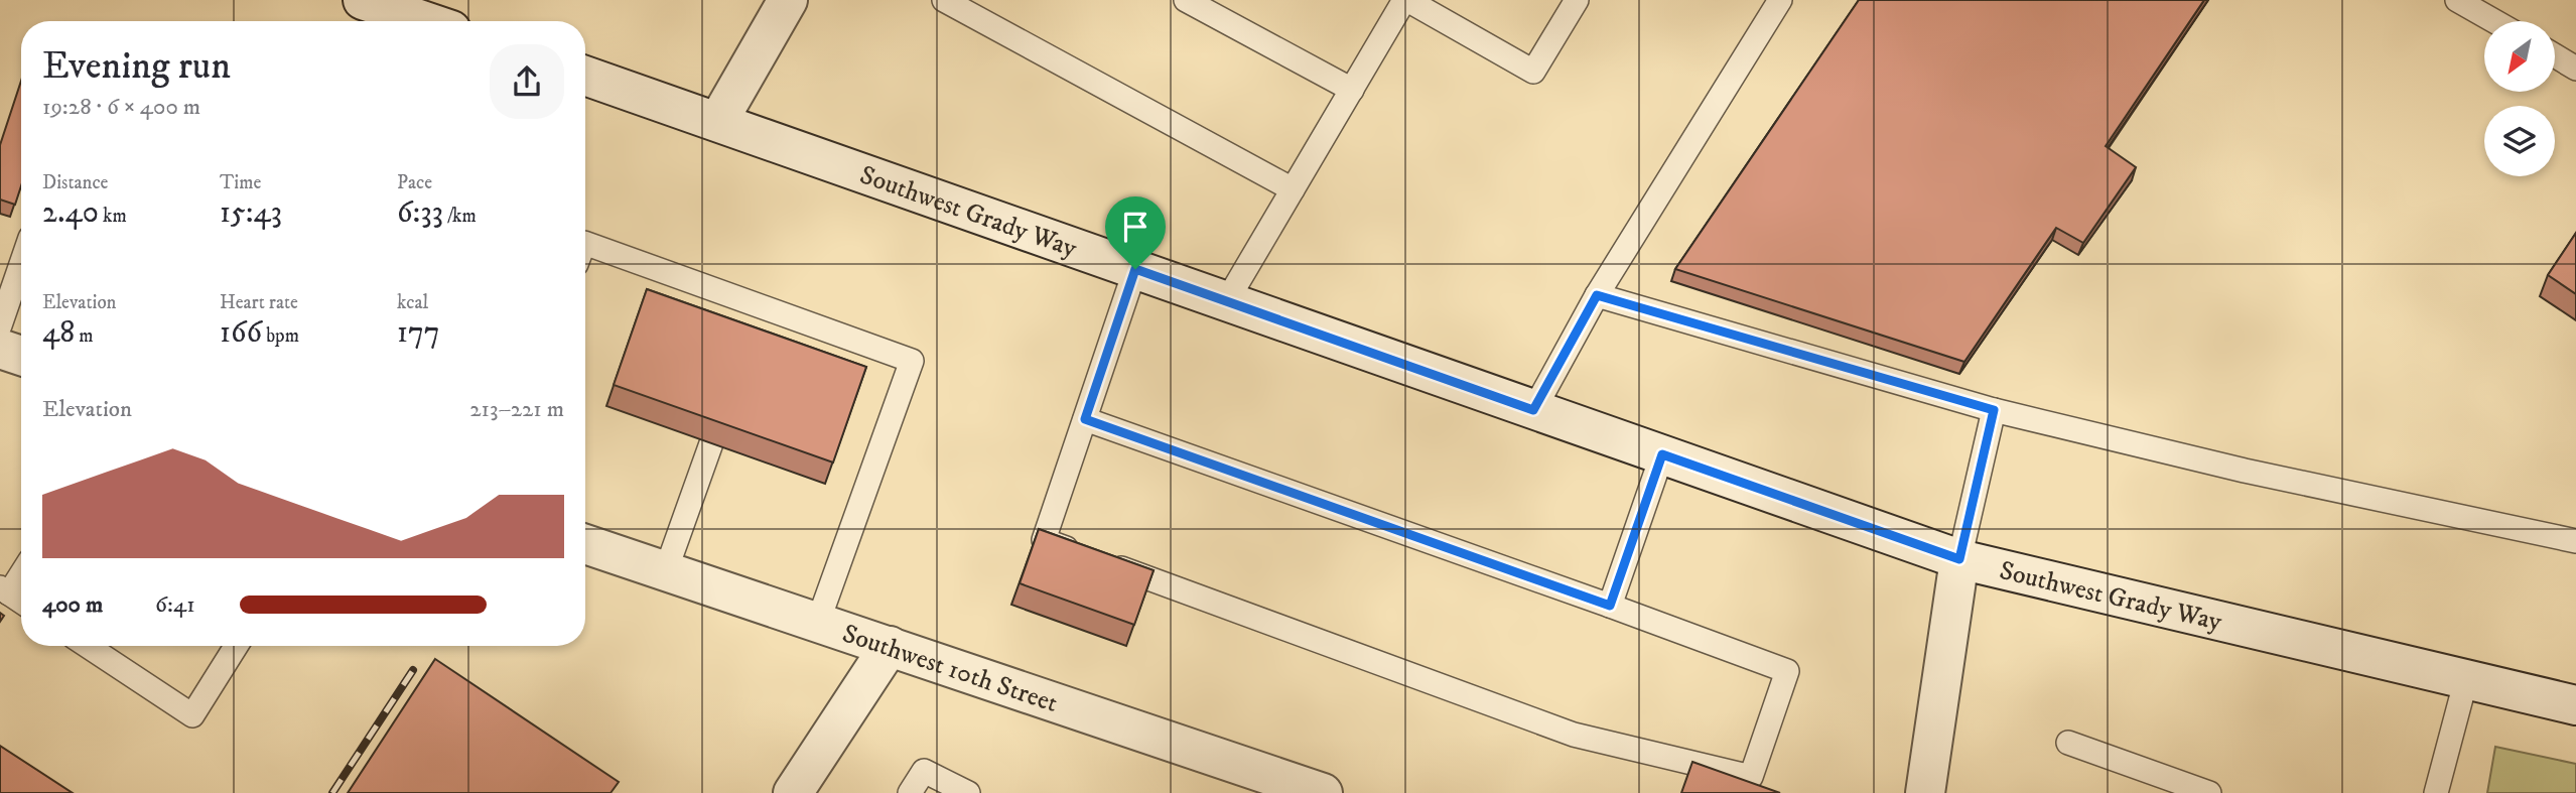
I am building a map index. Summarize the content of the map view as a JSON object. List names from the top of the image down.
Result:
{
  "streets": {
    "main road": ["Southwest Grady Way", "Southwest 10th Street"]
  },
  "north": "bottom left",
  "page": {
    "heading": ["Evening run", "19:28 · 6 × 400 m"],
    "stats": [
      ["Distance", "2.40 km"],
      ["Time", "15:43"],
      ["Pace", "6:33 /km"],
      ["Elevation", "48 m"],
      ["Heart rate", "166 bpm"],
      ["kcal", "177"]
    ],
    "chart": ["Elevation", "213–221 m"],
    "list": [
      {
        "name": "400 m",
        "note": "6:41"
      }
    ]
  }
}
